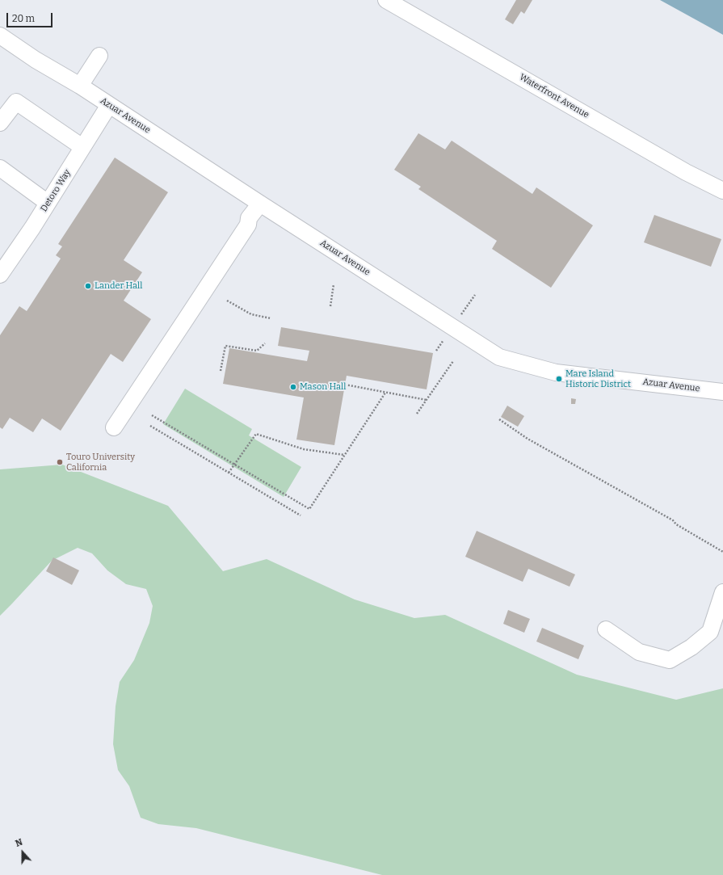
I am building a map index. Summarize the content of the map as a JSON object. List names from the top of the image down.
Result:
{
  "streets": {
    "street": ["Waterfront Avenue", "Azuar Avenue", "Detoro Way"]
  },
  "crossings": [
    ["Azuar Avenue", "Detoro Way"]
  ],
  "places": [
    "Lander Hall",
    "Mare Island Historic District",
    "Mason Hall",
    "Touro University California"
  ],
  "scale_bar": "20 m",
  "north": "top"
}
